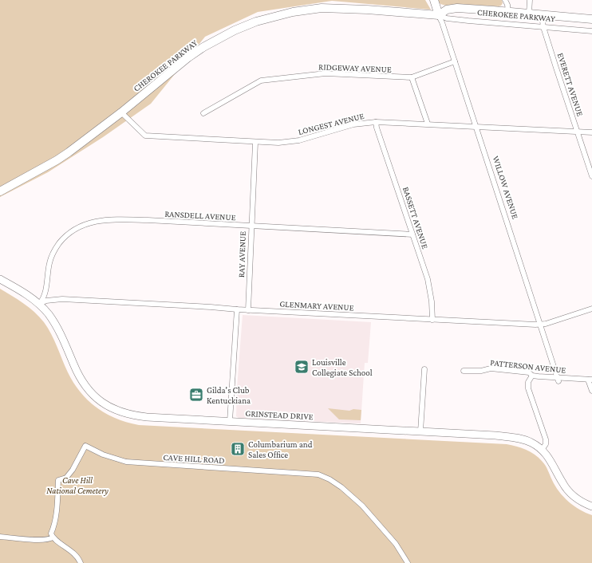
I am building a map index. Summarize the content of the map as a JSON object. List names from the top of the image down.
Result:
{
  "streets": {
    "main road": ["CHEROKEE PARKWAY", "WILLOW AVENUE", "GRINSTEAD DRIVE"],
    "street": [
      "RIDGEWAY AVENUE",
      "EVERETT AVENUE",
      "LONGEST AVENUE",
      "RANSDELL AVENUE",
      "BASSETT AVENUE",
      "RAY AVENUE",
      "GLENMARY AVENUE",
      "PATTERSON AVENUE",
      "CAVE HILL ROAD"
    ]
  },
  "crossings": [
    ["CHEROKEE PARKWAY", "EVERETT AVENUE"],
    ["CHEROKEE PARKWAY", "LONGEST AVENUE"],
    ["CHEROKEE PARKWAY", "WILLOW AVENUE"],
    ["RIDGEWAY AVENUE", "WILLOW AVENUE"],
    ["EVERETT AVENUE", "LONGEST AVENUE"],
    ["LONGEST AVENUE", "WILLOW AVENUE"],
    ["LONGEST AVENUE", "BASSETT AVENUE"],
    ["LONGEST AVENUE", "RAY AVENUE"],
    ["WILLOW AVENUE", "GLENMARY AVENUE"],
    ["WILLOW AVENUE", "PATTERSON AVENUE"],
    ["RANSDELL AVENUE", "BASSETT AVENUE"],
    ["RANSDELL AVENUE", "RAY AVENUE"],
    ["RANSDELL AVENUE", "GLENMARY AVENUE"],
    ["RANSDELL AVENUE", "GRINSTEAD DRIVE"],
    ["BASSETT AVENUE", "GLENMARY AVENUE"],
    ["RAY AVENUE", "GLENMARY AVENUE"],
    ["GLENMARY AVENUE", "GRINSTEAD DRIVE"]
  ],
  "parks": ["Cave Hill National Cemetery"],
  "places": {
    "school or university": ["Louisville Collegiate School"],
    "office": ["Gilda's Club Kentuckiana"],
    "building": ["Columbarium and Sales Office"]
  }
}
